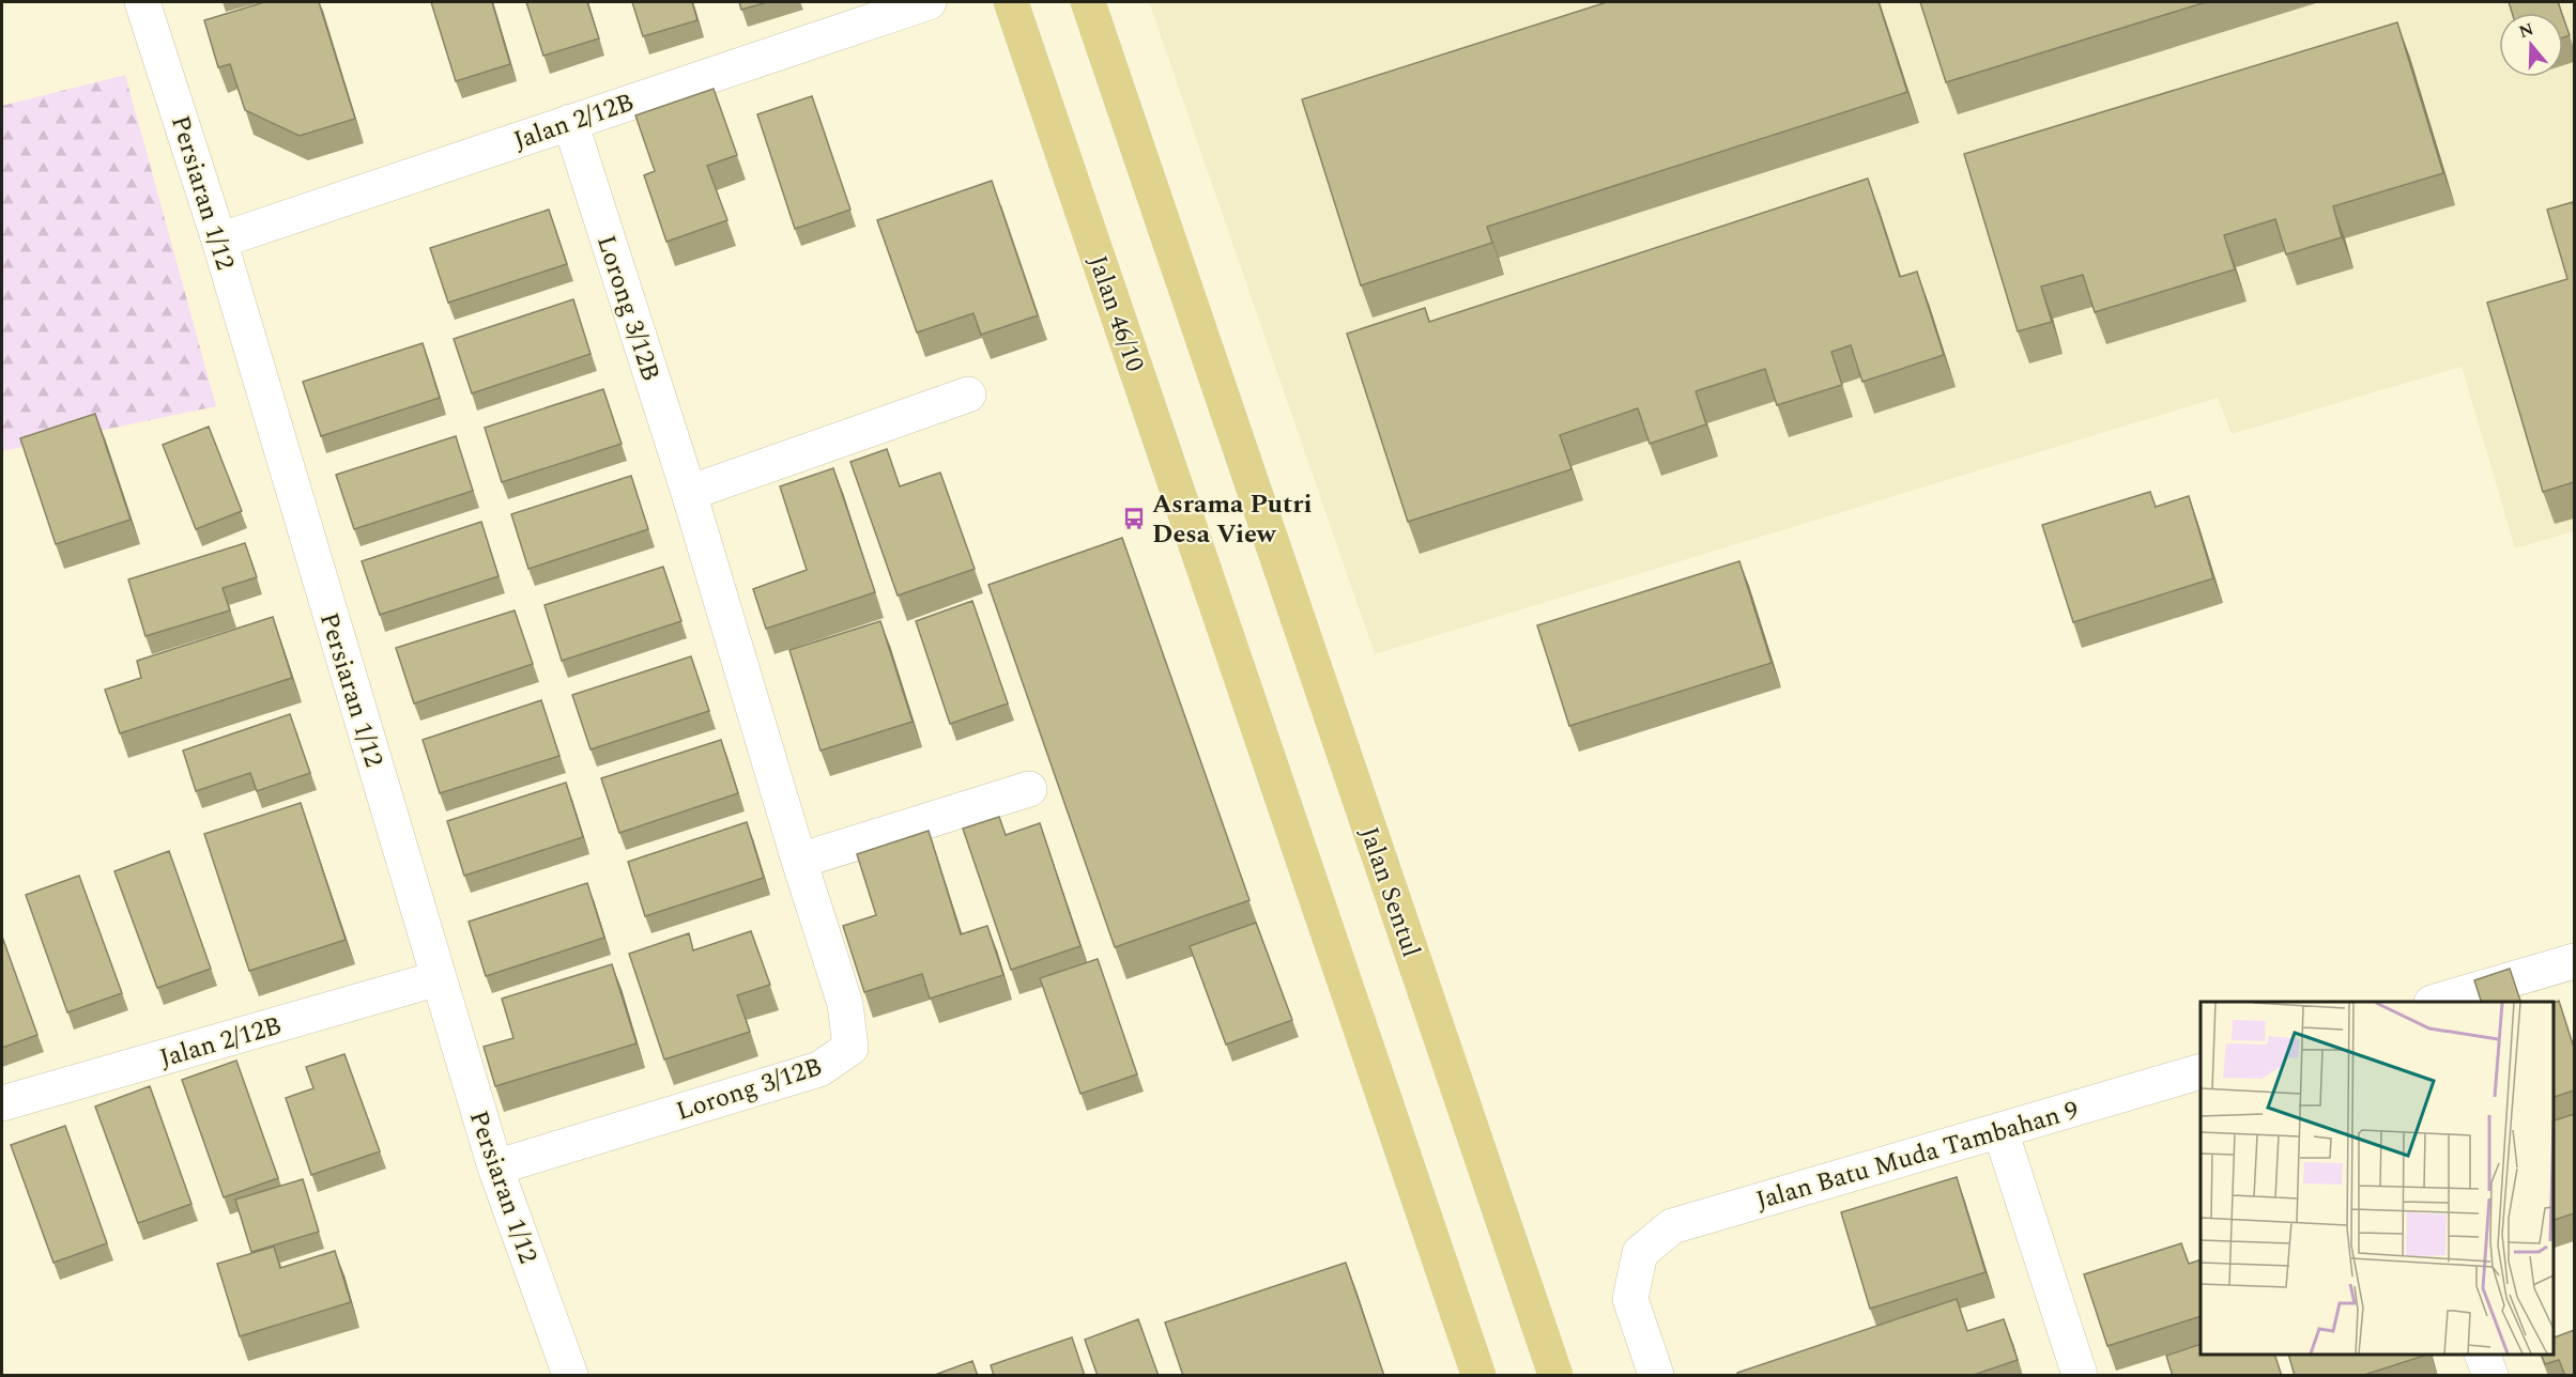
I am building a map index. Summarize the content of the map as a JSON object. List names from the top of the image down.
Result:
{
  "streets": {
    "main road": ["Jalan 46/10", "Jalan Sentul"],
    "street": [
      "Jalan 2/12B",
      "Persiaran 1/12",
      "Lorong 3/12B",
      "Jalan Batu Muda Tambahan 9"
    ]
  },
  "crossings": [
    ["Jalan 2/12B", "Persiaran 1/12"],
    ["Jalan 2/12B", "Lorong 3/12B"],
    ["Persiaran 1/12", "Lorong 3/12B"]
  ],
  "places": {
    "bus stop": ["Asrama Putri Desa View"]
  },
  "north": "top"
}
